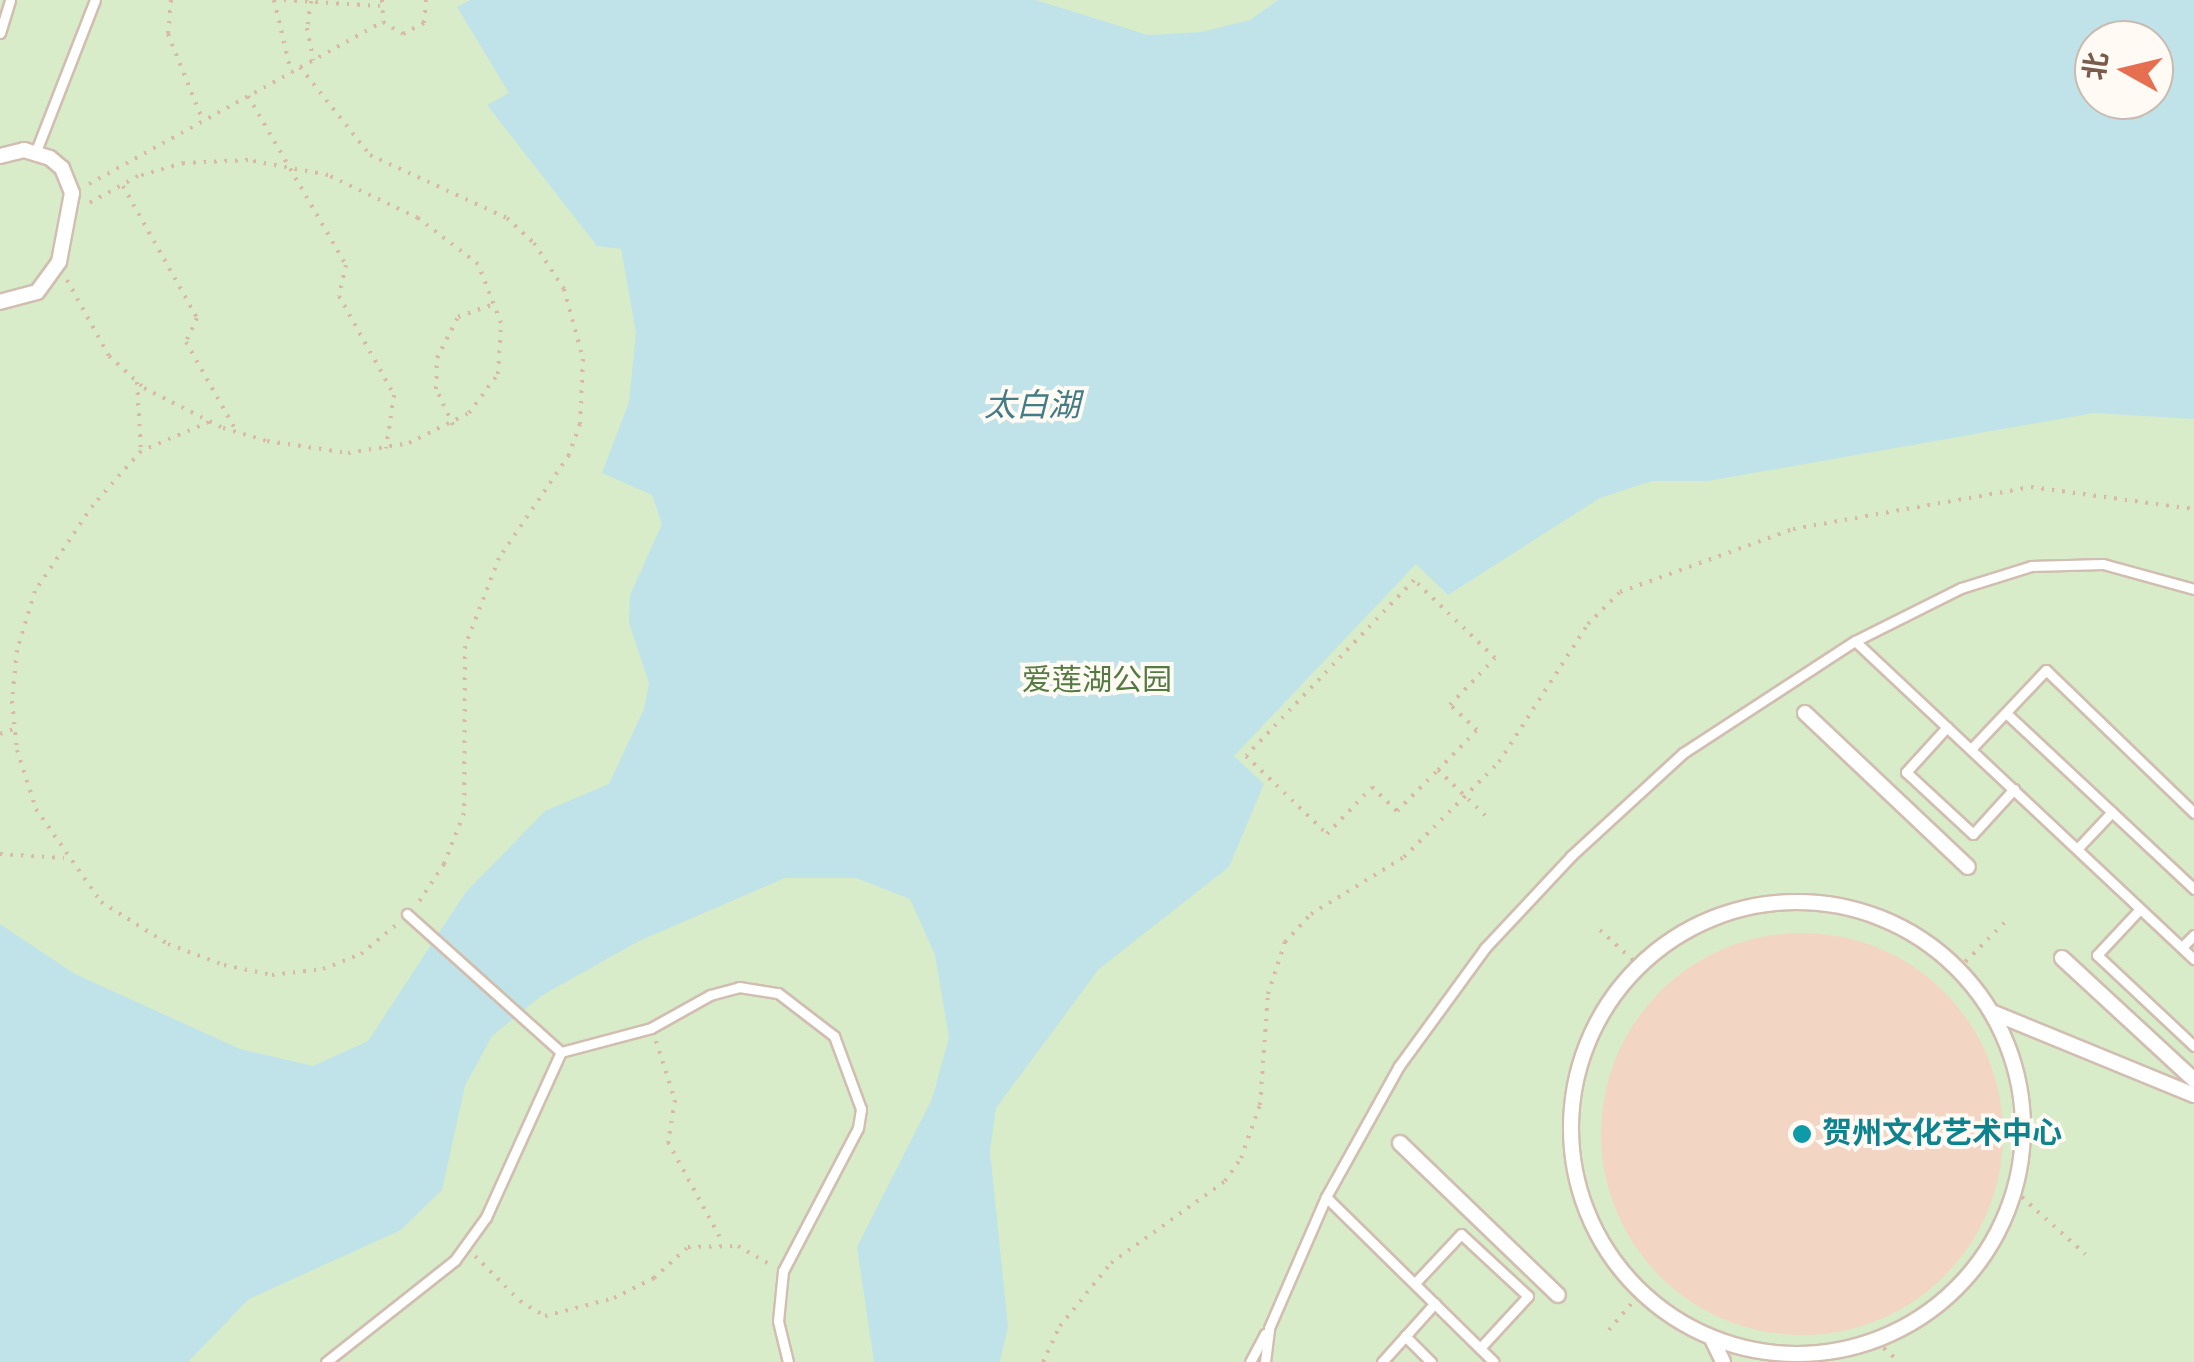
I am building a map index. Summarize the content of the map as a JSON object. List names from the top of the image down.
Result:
{
  "water": ["太白湖"],
  "parks": ["爱莲湖公园"],
  "places": ["贺州文化艺术中心"],
  "north": "left"
}
